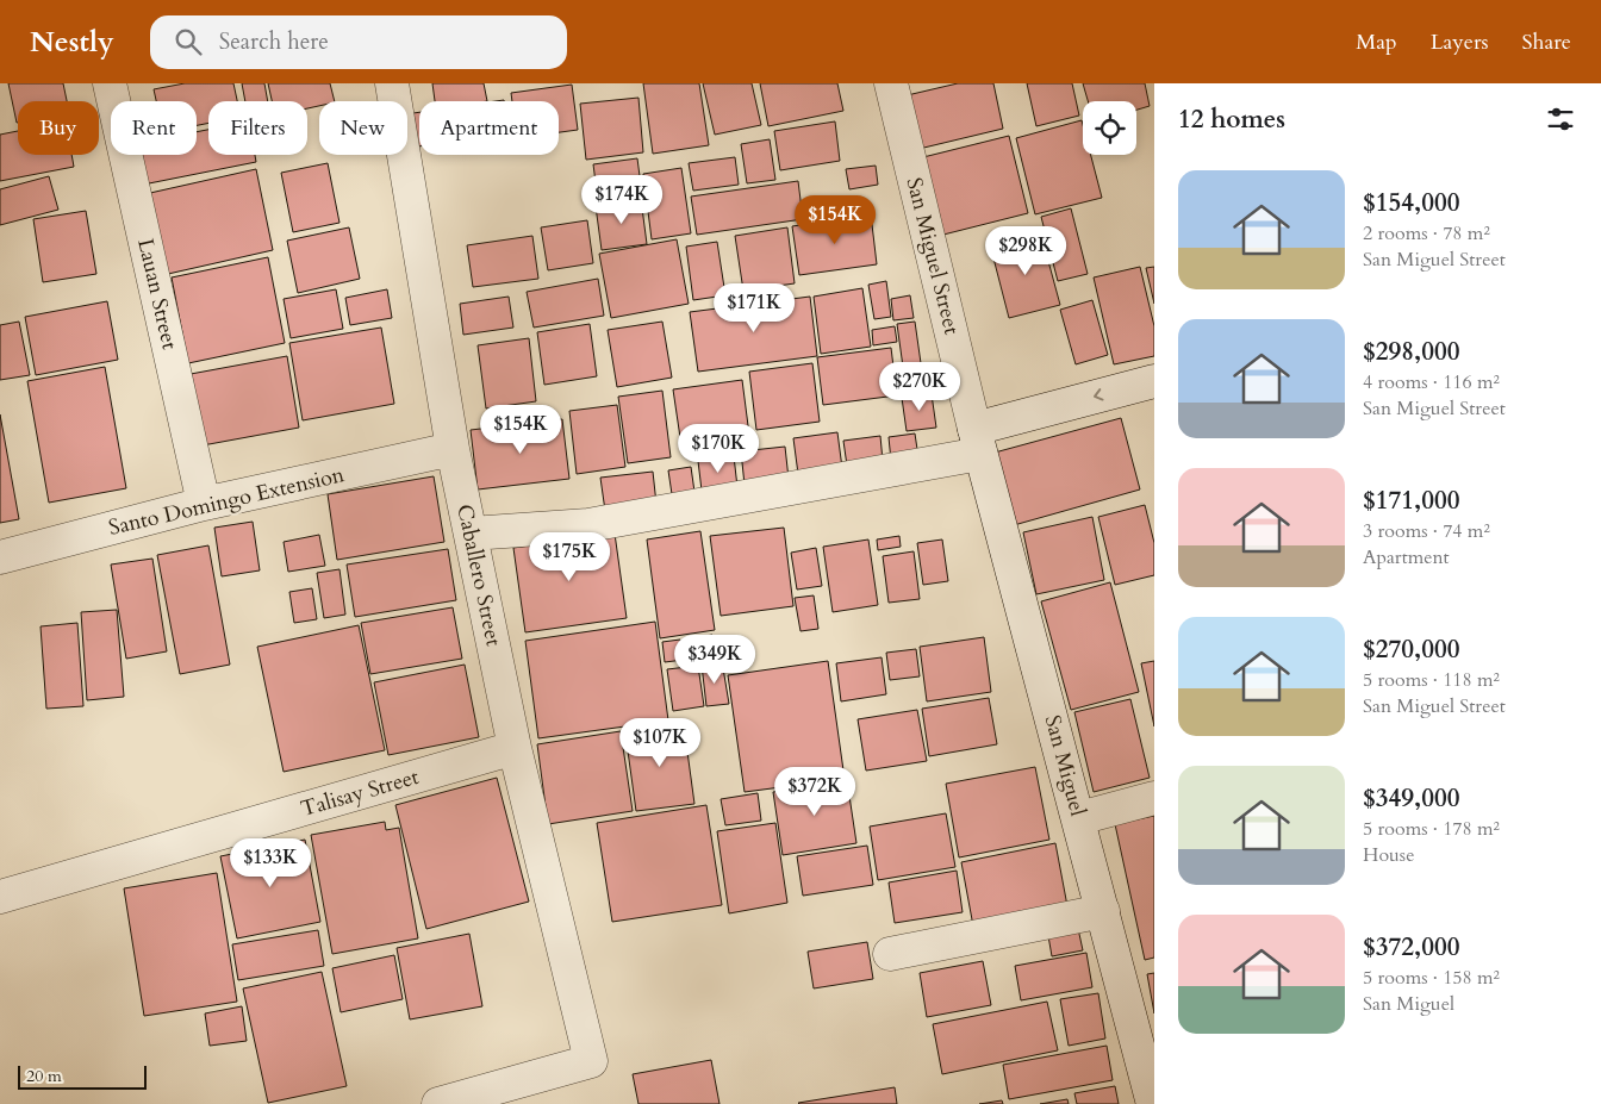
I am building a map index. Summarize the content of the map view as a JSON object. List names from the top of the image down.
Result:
{
  "streets": {
    "street": [
      "San Miguel Street",
      "Lauan Street",
      "Santo Domingo Extension",
      "Caballero Street",
      "San Miguel",
      "Talisay Street"
    ]
  },
  "crossings": [
    ["San Miguel Street", "San Miguel"],
    ["Lauan Street", "Santo Domingo Extension"],
    ["Santo Domingo Extension", "Caballero Street"],
    ["Caballero Street", "Talisay Street"]
  ],
  "scale_bar": "20 m",
  "page": {
    "header": "Nestly",
    "search": "Search here",
    "nav": ["Map", "Layers", "Share"],
    "heading": "12 homes",
    "chip": [
      "Buy",
      "Rent",
      "Filters",
      "New",
      "Apartment"
    ],
    "list": [
      {
        "name": "$154,000",
        "note": "2 rooms · 78 m² · San Miguel Street"
      },
      {
        "name": "$298,000",
        "note": "4 rooms · 116 m² · San Miguel Street"
      },
      {
        "name": "$171,000",
        "note": "3 rooms · 74 m² · Apartment"
      },
      {
        "name": "$270,000",
        "note": "5 rooms · 118 m² · San Miguel Street"
      },
      {
        "name": "$349,000",
        "note": "5 rooms · 178 m² · House"
      },
      {
        "name": "$372,000",
        "note": "5 rooms · 158 m² · San Miguel"
      }
    ],
    "price": [
      "$174K",
      "$154K",
      "$298K",
      "$171K",
      "$270K",
      "$154K",
      "$170K",
      "$175K",
      "$349K",
      "$107K",
      "$372K",
      "$133K"
    ],
    "scale": "20 m"
  }
}
